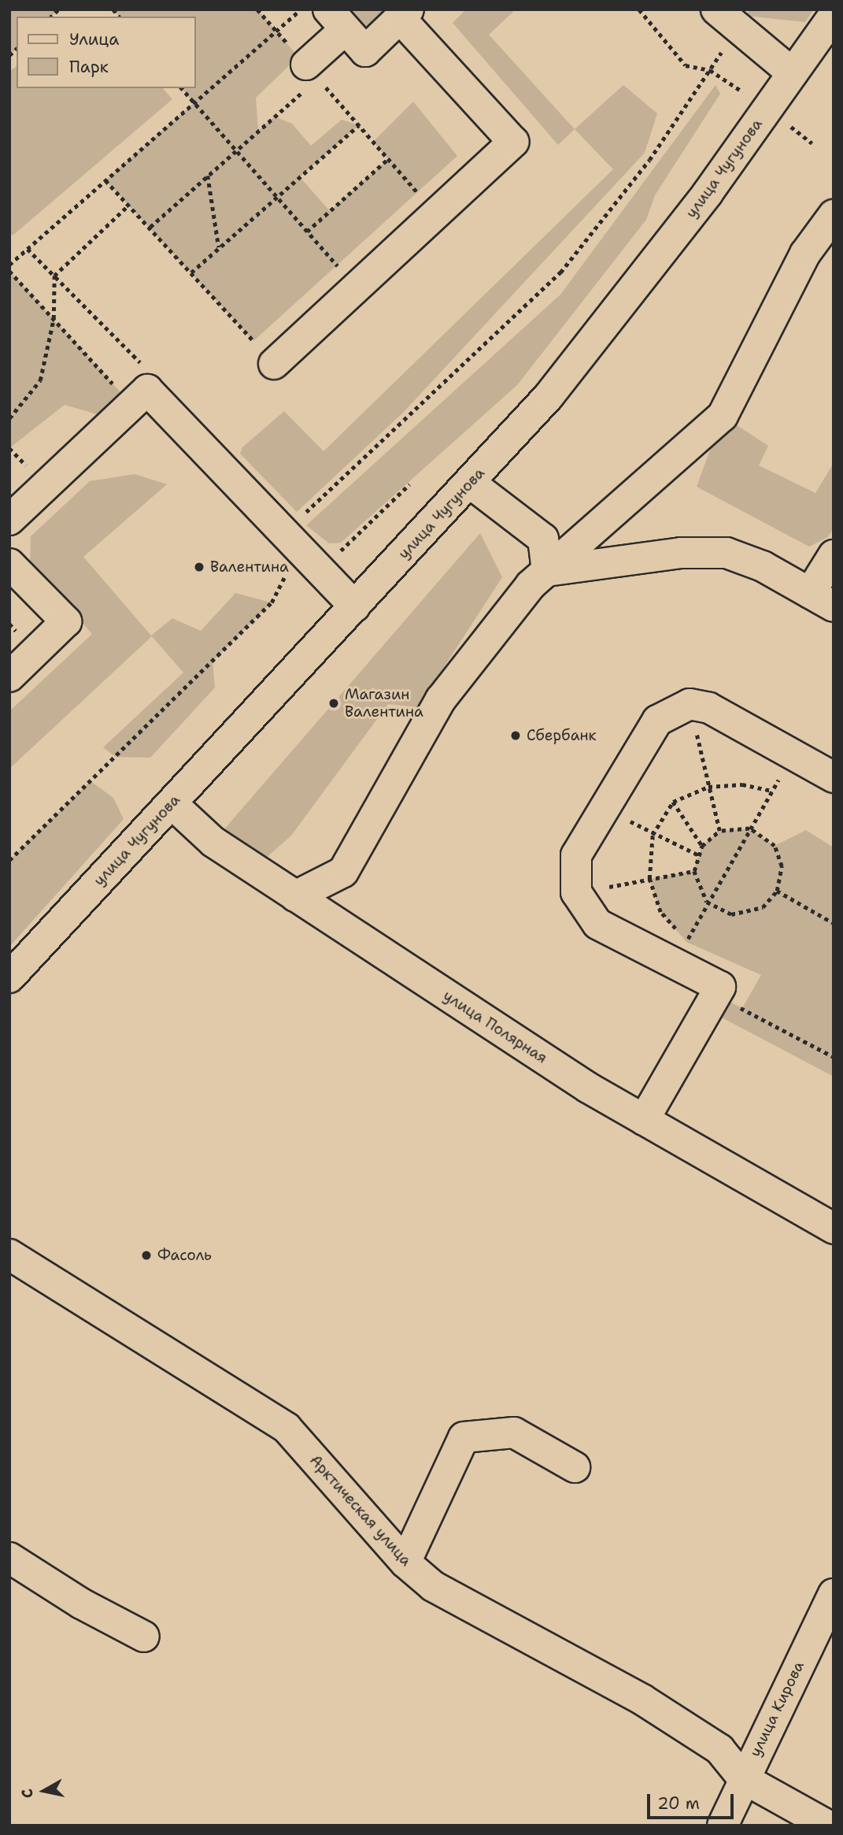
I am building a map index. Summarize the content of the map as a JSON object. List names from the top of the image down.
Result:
{
  "streets": {
    "street": [
      "улица Чугунова",
      "улица Полярная",
      "Арктическая улица",
      "улица Кирова"
    ]
  },
  "crossings": [
    ["улица Чугунова", "улица Полярная"],
    ["Арктическая улица", "улица Кирова"]
  ],
  "places": [
    "Валентина",
    "Магазин Валентина",
    "Сбербанк",
    "Фасоль"
  ],
  "legend": ["Улица", "Парк"],
  "scale_bar": "20 m",
  "north": "left"
}
